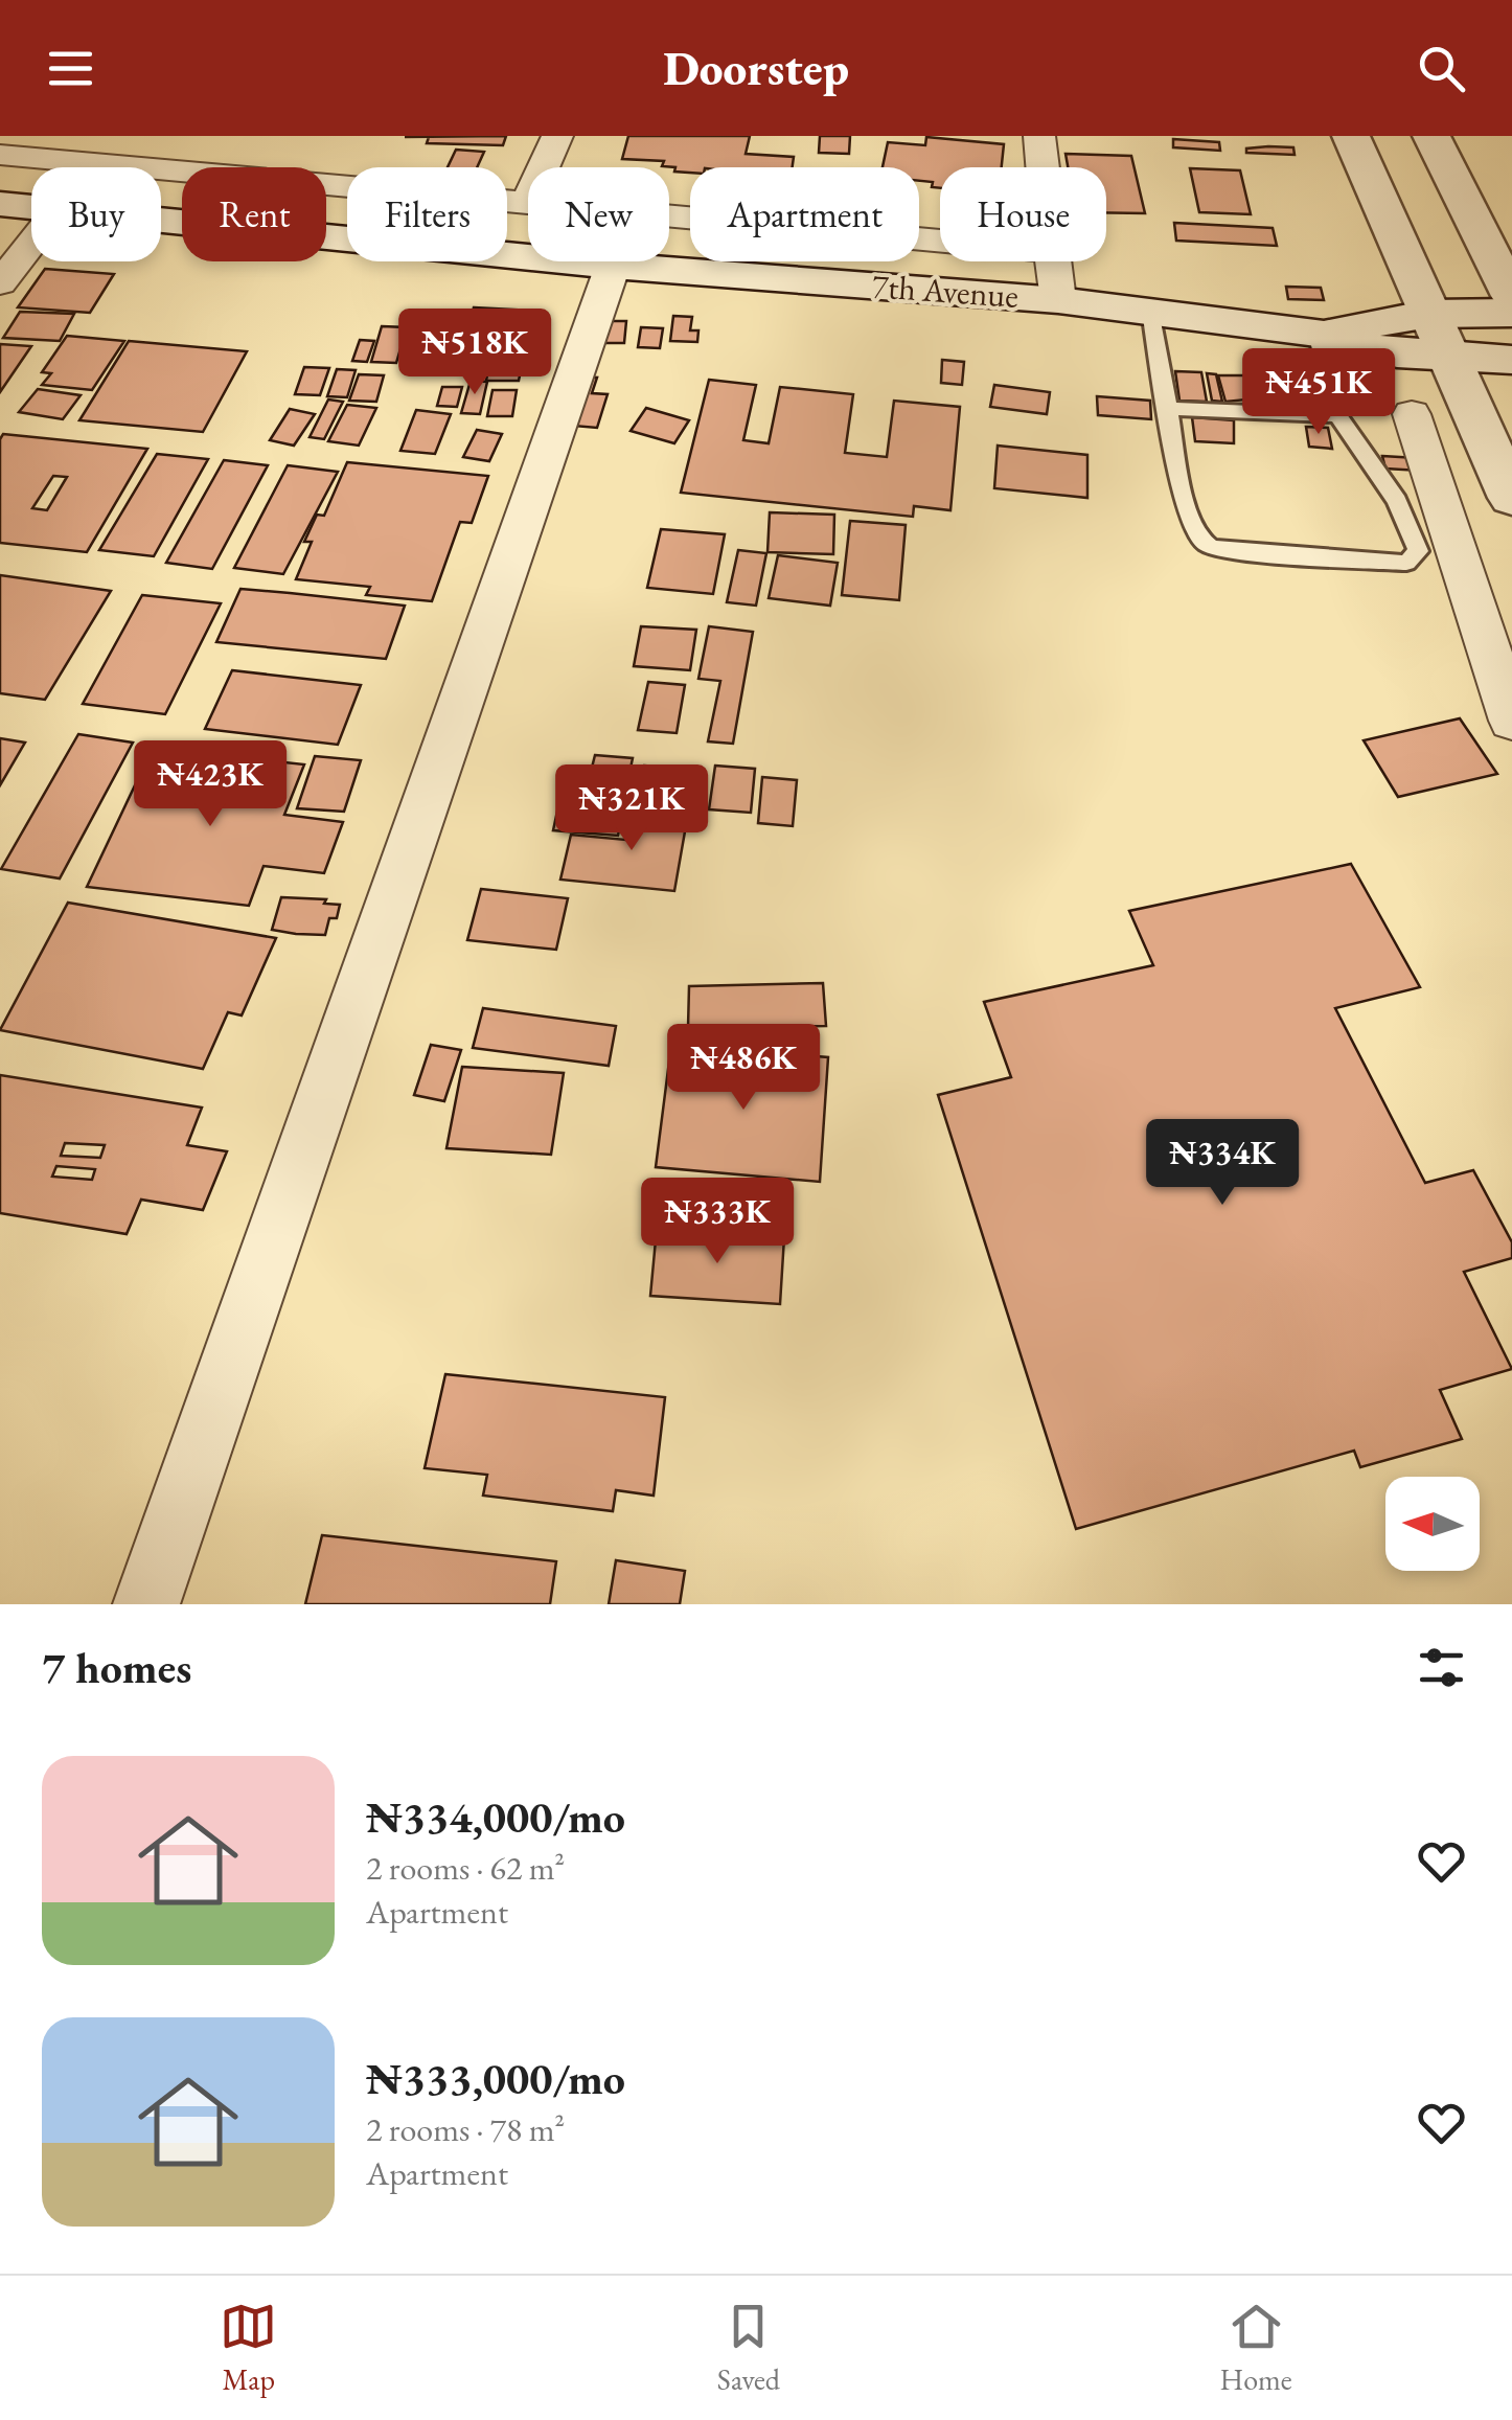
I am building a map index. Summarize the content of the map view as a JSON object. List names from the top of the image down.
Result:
{
  "streets": {
    "main road": ["7th Avenue"]
  },
  "north": "left",
  "page": {
    "header": "Doorstep",
    "chip": [
      "Buy",
      "Rent",
      "Filters",
      "New",
      "Apartment",
      "House"
    ],
    "price": [
      "₦518K",
      "₦451K",
      "₦423K",
      "₦321K",
      "₦486K",
      "₦334K",
      "₦333K"
    ],
    "heading": "7 homes",
    "list": [
      {
        "name": "₦334,000/mo",
        "note": "2 rooms · 62 m² · Apartment"
      },
      {
        "name": "₦333,000/mo",
        "note": "2 rooms · 78 m² · Apartment"
      }
    ],
    "tabs": ["Map", "Saved", "Home"]
  }
}
